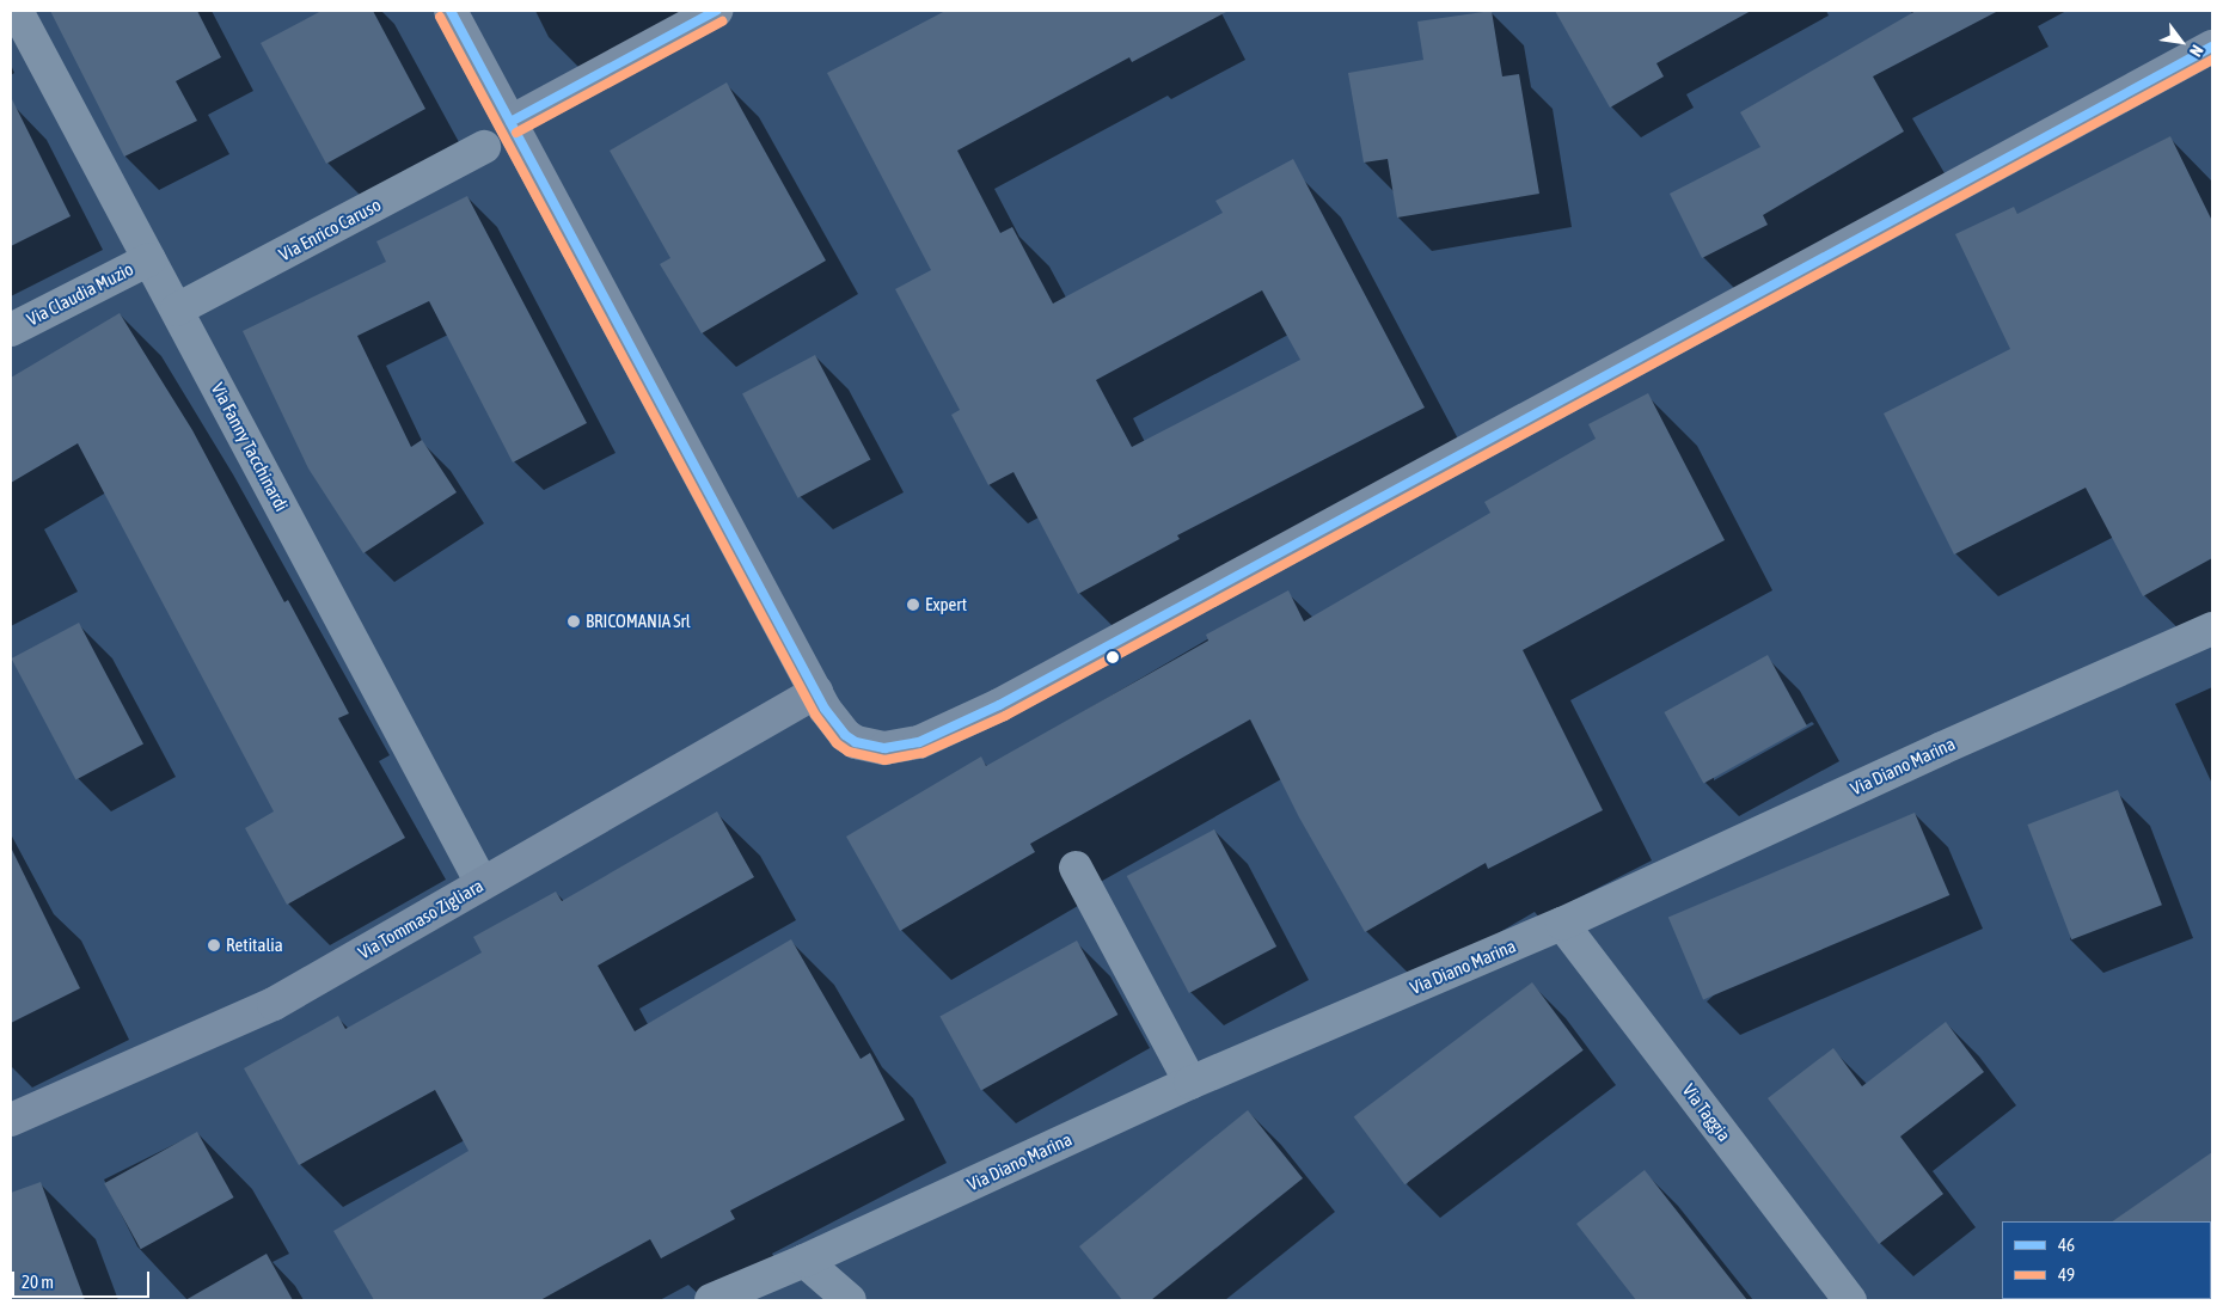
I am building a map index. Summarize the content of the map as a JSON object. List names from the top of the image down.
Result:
{
  "streets": {
    "street": [
      "Via Enrico Caruso",
      "Via Claudia Muzio",
      "Via Fanny Tacchinardi",
      "Via Diano Marina",
      "Via Tommaso Zigliara",
      "Via Taggia"
    ]
  },
  "crossings": [
    ["Via Enrico Caruso", "Via Fanny Tacchinardi"],
    ["Via Claudia Muzio", "Via Fanny Tacchinardi"],
    ["Via Fanny Tacchinardi", "Via Tommaso Zigliara"],
    ["Via Diano Marina", "Via Taggia"]
  ],
  "places": ["Expert", "BRICOMANIA Srl", "Retitalia"],
  "lines": ["transit line 46", "transit line 49"],
  "legend": ["46", "49"],
  "scale_bar": "20 m",
  "north": "bottom right"
}
